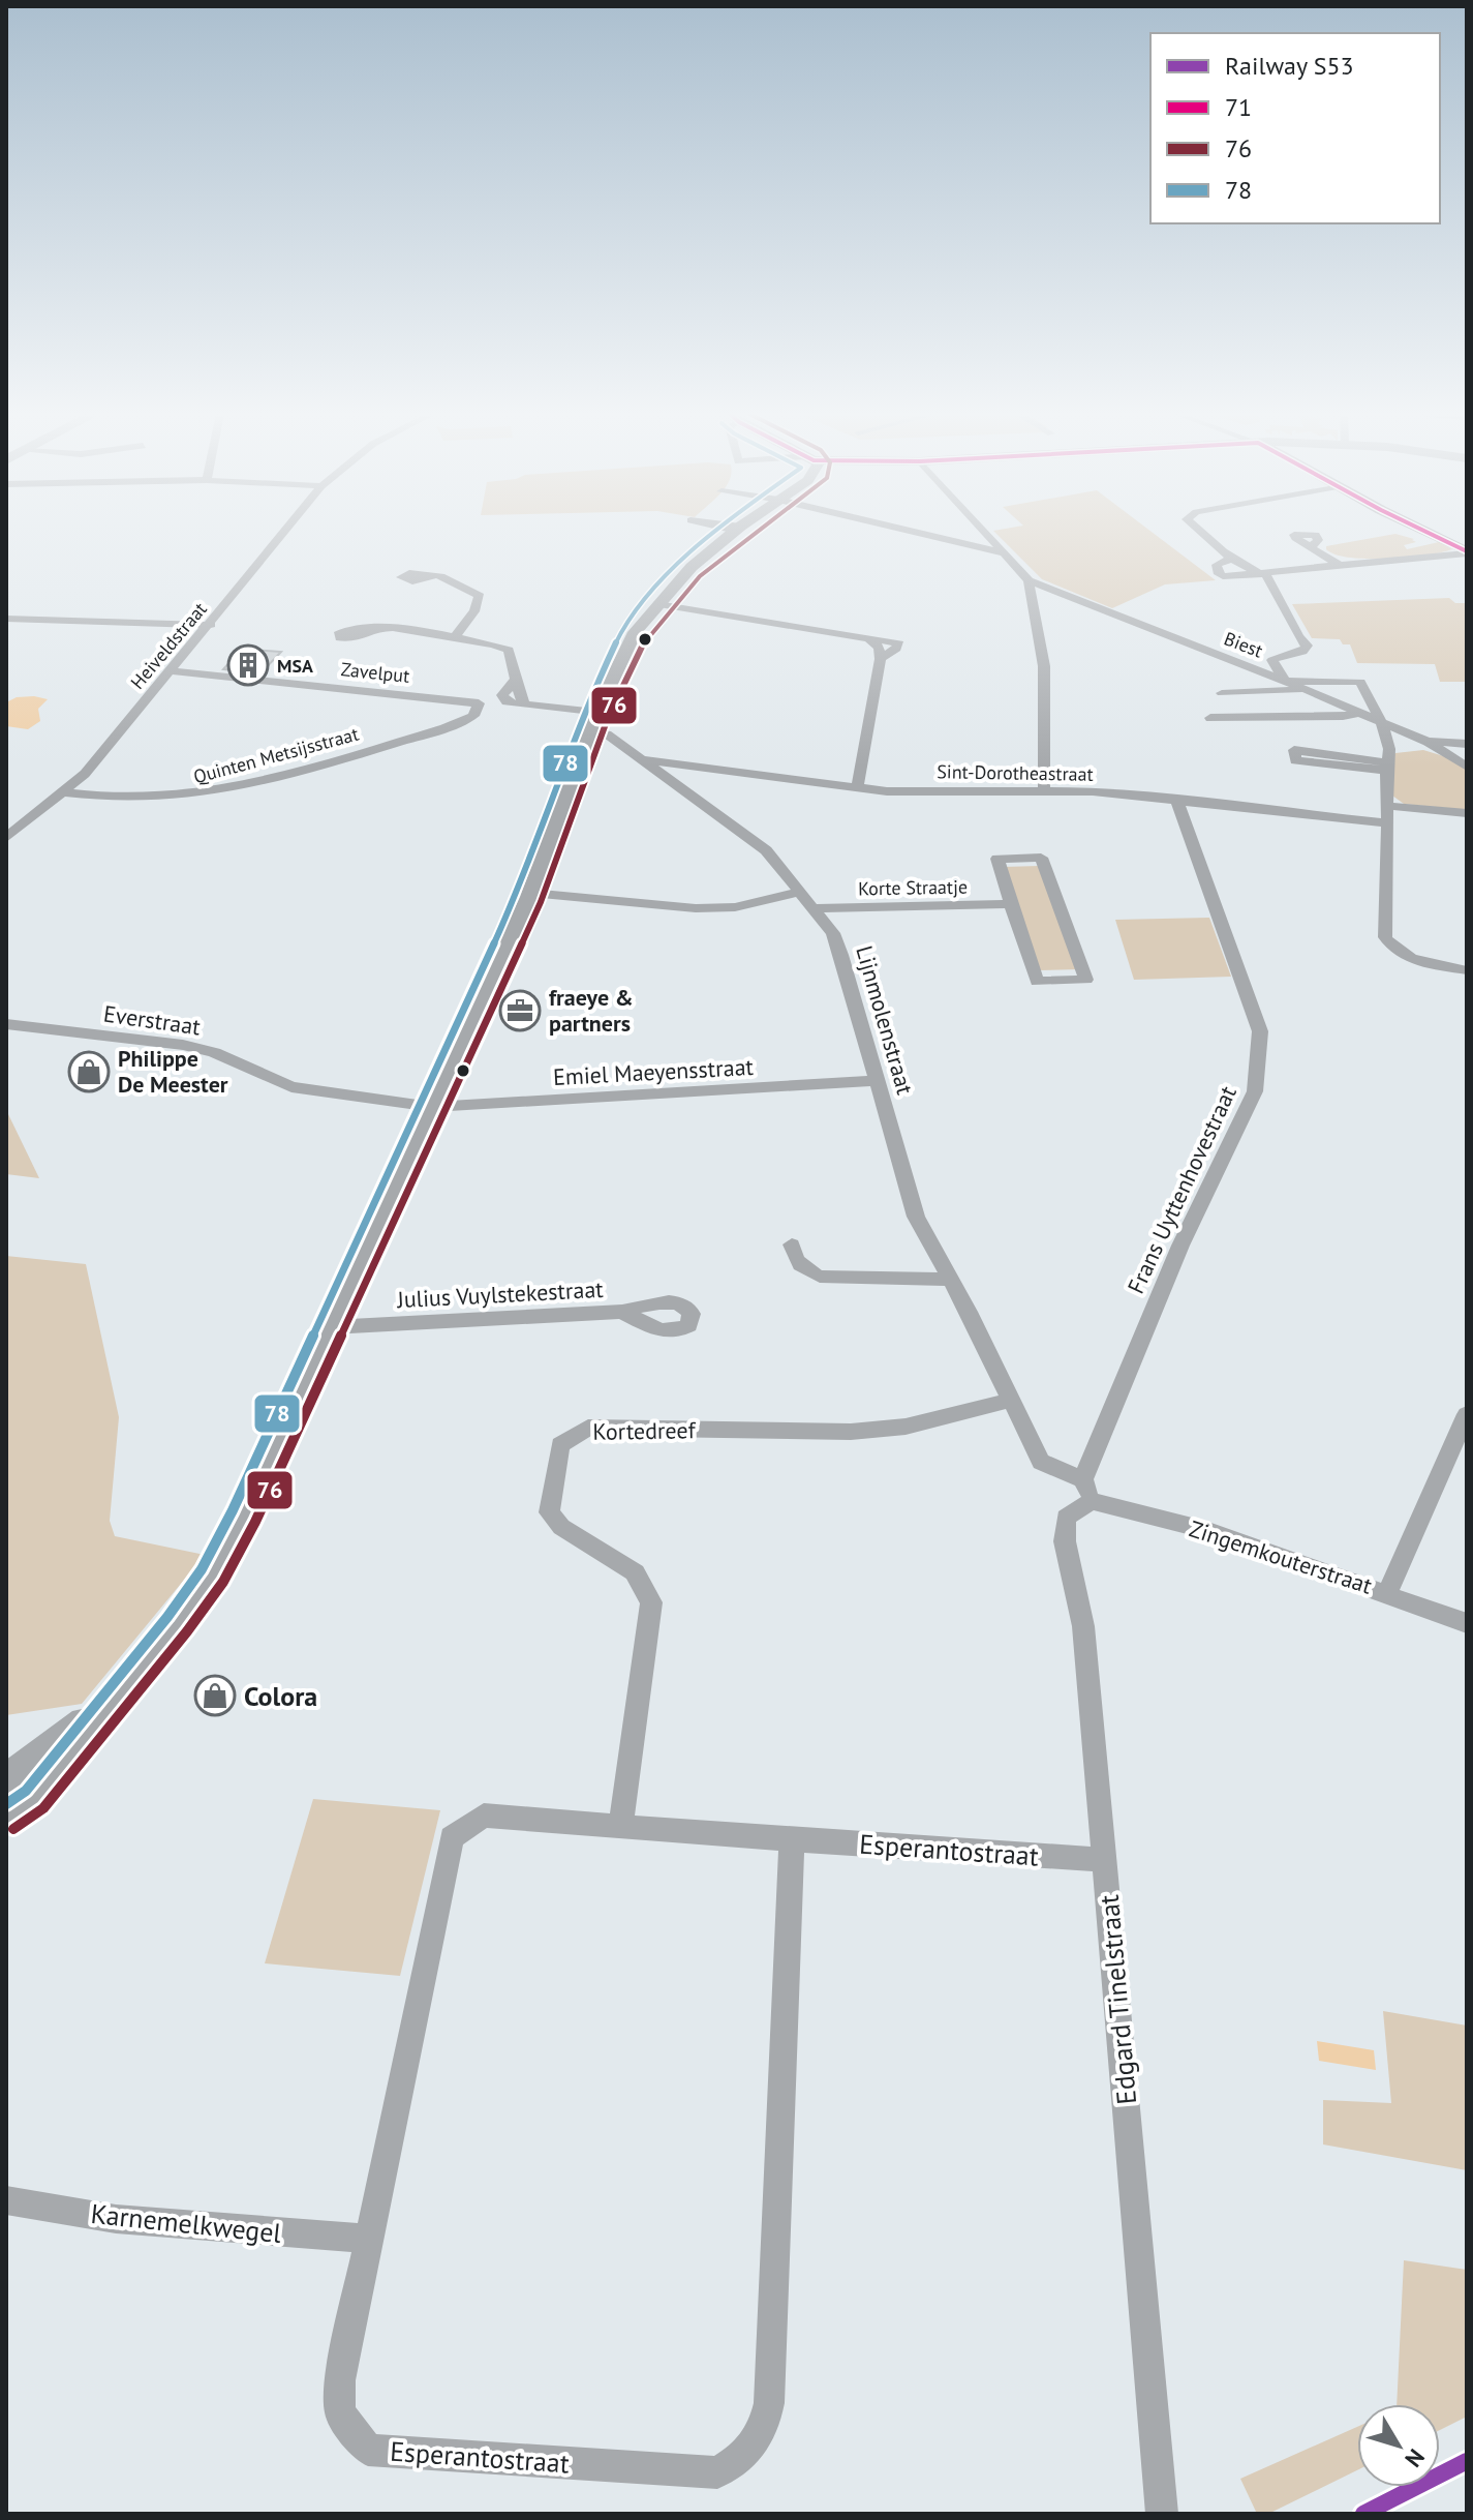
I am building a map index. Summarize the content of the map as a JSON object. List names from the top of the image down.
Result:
{
  "streets": {
    "street": [
      "Biest",
      "Heiveldstraat",
      "Zavelput",
      "Quinten Metsijsstraat",
      "Sint-Dorotheastraat",
      "Korte Straatje",
      "Everstraat",
      "Lijnmolenstraat",
      "Emiel Maeyensstraat",
      "Frans Uyttenhovestraat",
      "Julius Vuylstekestraat",
      "Kortedreef",
      "Zingemkouterstraat",
      "Esperantostraat",
      "Edgard Tinelstraat",
      "Karnemelkwegel"
    ]
  },
  "crossings": [
    ["Heiveldstraat", "Zavelput"],
    ["Heiveldstraat", "Quinten Metsijsstraat"],
    ["Zavelput", "Quinten Metsijsstraat"],
    ["Sint-Dorotheastraat", "Lijnmolenstraat"],
    ["Sint-Dorotheastraat", "Frans Uyttenhovestraat"],
    ["Korte Straatje", "Lijnmolenstraat"],
    ["Everstraat", "Emiel Maeyensstraat"],
    ["Lijnmolenstraat", "Emiel Maeyensstraat"],
    ["Lijnmolenstraat", "Frans Uyttenhovestraat"],
    ["Lijnmolenstraat", "Kortedreef"],
    ["Lijnmolenstraat", "Zingemkouterstraat"],
    ["Lijnmolenstraat", "Edgard Tinelstraat"],
    ["Frans Uyttenhovestraat", "Zingemkouterstraat"],
    ["Frans Uyttenhovestraat", "Edgard Tinelstraat"],
    ["Kortedreef", "Esperantostraat"],
    ["Zingemkouterstraat", "Edgard Tinelstraat"],
    ["Esperantostraat", "Edgard Tinelstraat"],
    ["Esperantostraat", "Karnemelkwegel"]
  ],
  "places": {
    "building": ["MSA"],
    "office": ["fraeye & partners"],
    "shop": ["Philippe De Meester", "Colora"]
  },
  "lines": [
    "transit line 71",
    "transit line 76",
    "transit line 78",
    "rail line S53"
  ],
  "legend": [
    "Railway S53",
    "71",
    "76",
    "78"
  ],
  "north": "bottom right"
}
